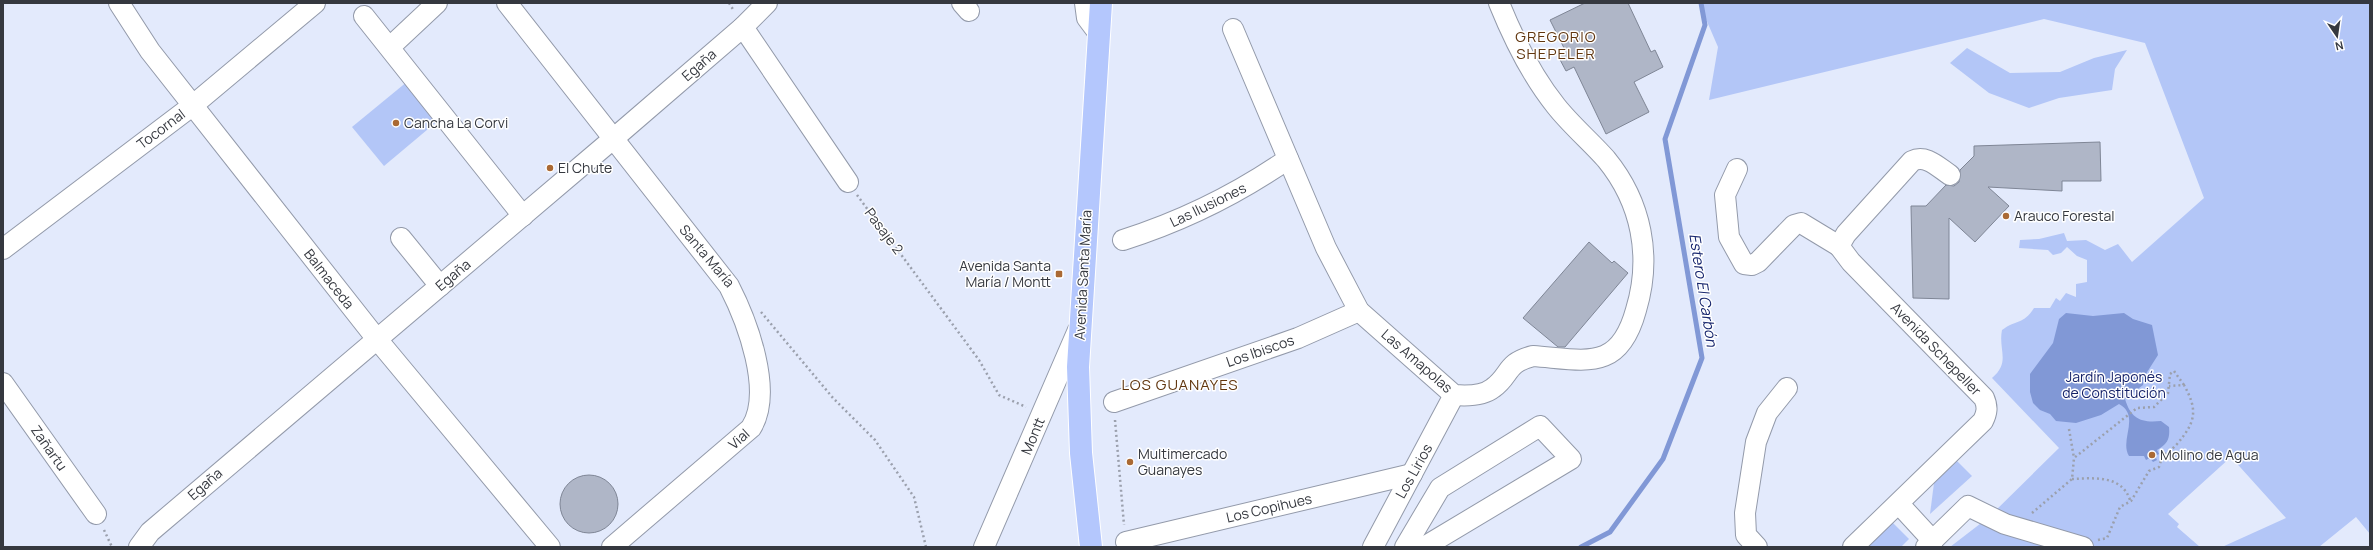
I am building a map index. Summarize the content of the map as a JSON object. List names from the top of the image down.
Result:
{
  "streets": {
    "main road": ["Avenida Santa María"],
    "street": [
      "Egaña",
      "Tocornal",
      "Las Ilusiones",
      "Santa María",
      "Balmaceda",
      "Avenida Schepeller",
      "Los Ibiscos",
      "Las Amapolas",
      "Montt",
      "Vial",
      "Zañartu",
      "Los Lirios",
      "Los Copihues"
    ],
    "path": ["Pasaje 2"]
  },
  "crossings": [
    ["Egaña", "Santa María"],
    ["Egaña", "Balmaceda"],
    ["Tocornal", "Balmaceda"],
    ["Las Ilusiones", "Las Amapolas"],
    ["Pasaje 2", "Montt"],
    ["Santa María", "Vial"],
    ["Avenida Santa María", "Montt"],
    ["Los Ibiscos", "Las Amapolas"],
    ["Las Amapolas", "Los Lirios"],
    ["Los Lirios", "Los Copihues"]
  ],
  "districts": ["GREGORIO SHEPELER", "LOS GUANAYES"],
  "water": ["Estero El Carbón"],
  "parks": ["Jardín Japonés de Constitución"],
  "places": {
    "other": [
      "Cancha La Corvi",
      "El Chute",
      "Arauco Forestal",
      "Molino de Agua",
      "Multimercado Guanayes"
    ],
    "transit": ["Avenida Santa María / Montt"]
  },
  "north": "bottom"
}
